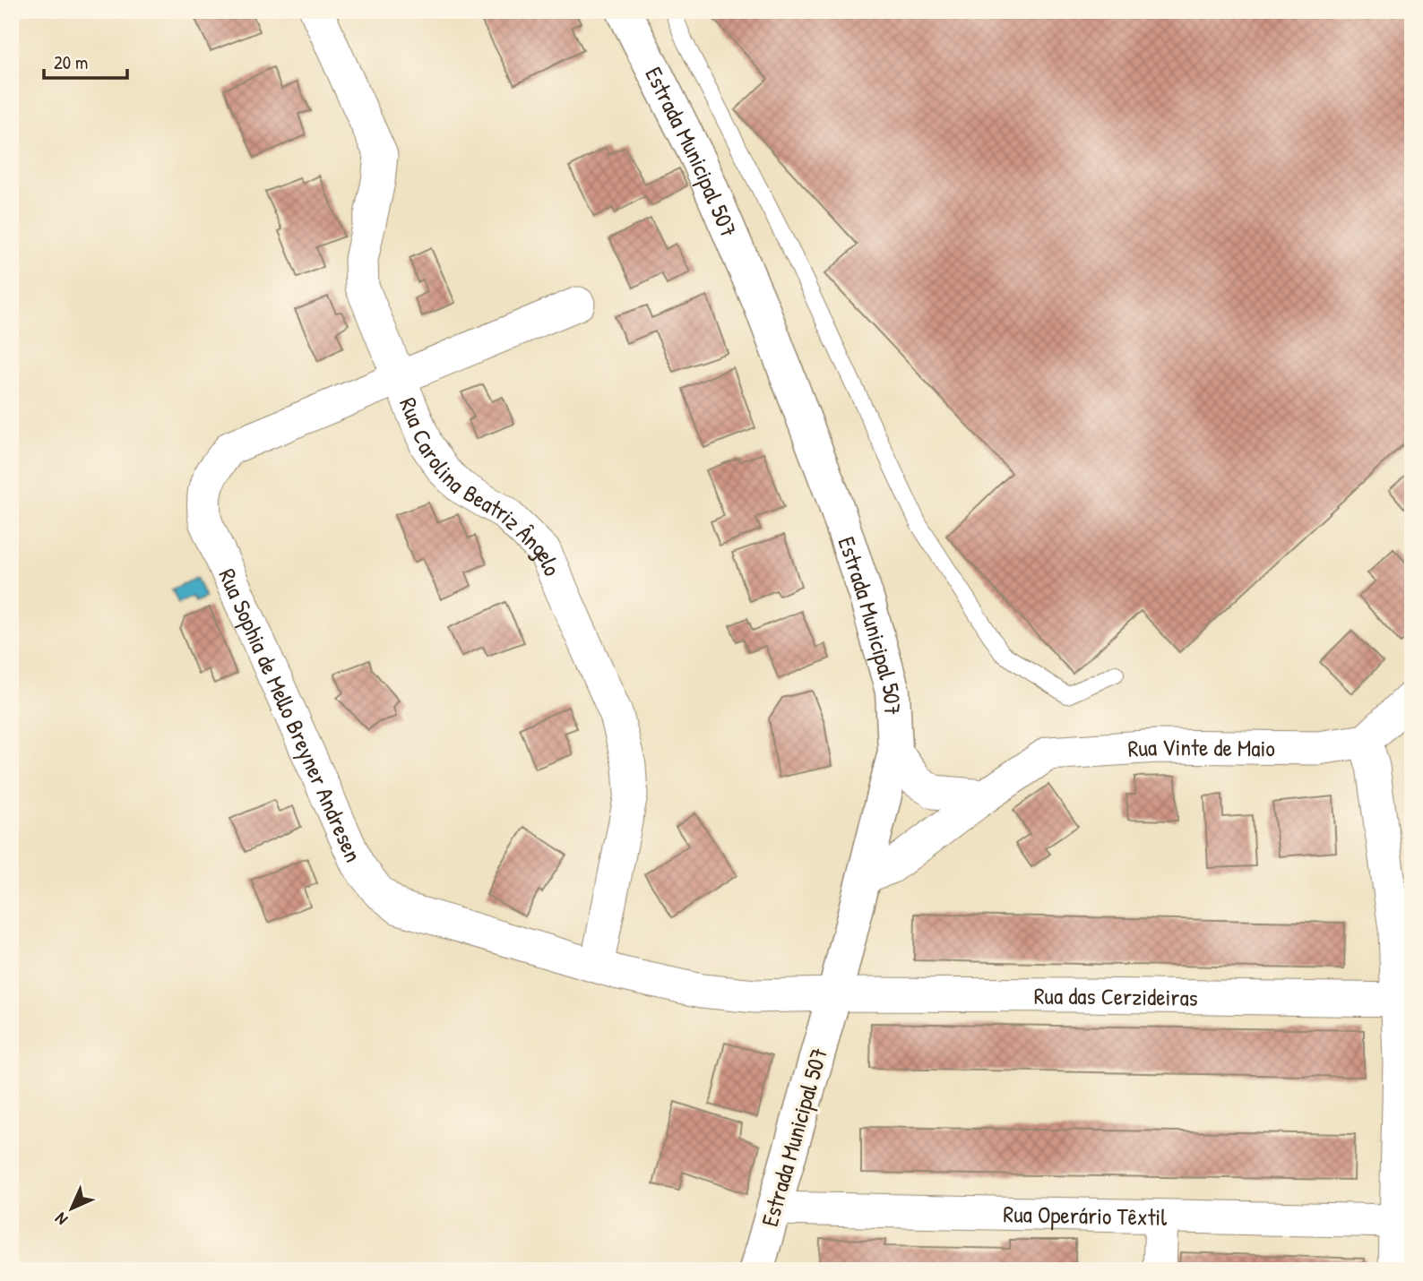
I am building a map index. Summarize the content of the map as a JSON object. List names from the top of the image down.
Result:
{
  "streets": {
    "street": [
      "Estrada Municipal 507",
      "Rua Carolina Beatriz Ângelo",
      "Rua Sophia de Mello Breyner Andresen",
      "Rua Vinte de Maio",
      "Rua das Cerzideiras",
      "Rua Operário Têxtil"
    ]
  },
  "crossings": [
    ["Estrada Municipal 507", "Rua Sophia de Mello Breyner Andresen"],
    ["Estrada Municipal 507", "Rua Vinte de Maio"],
    ["Estrada Municipal 507", "Rua das Cerzideiras"],
    ["Estrada Municipal 507", "Rua Operário Têxtil"],
    ["Rua Carolina Beatriz Ângelo", "Rua Sophia de Mello Breyner Andresen"],
    ["Rua Sophia de Mello Breyner Andresen", "Rua das Cerzideiras"]
  ],
  "scale_bar": "20 m",
  "north": "bottom left"
}
